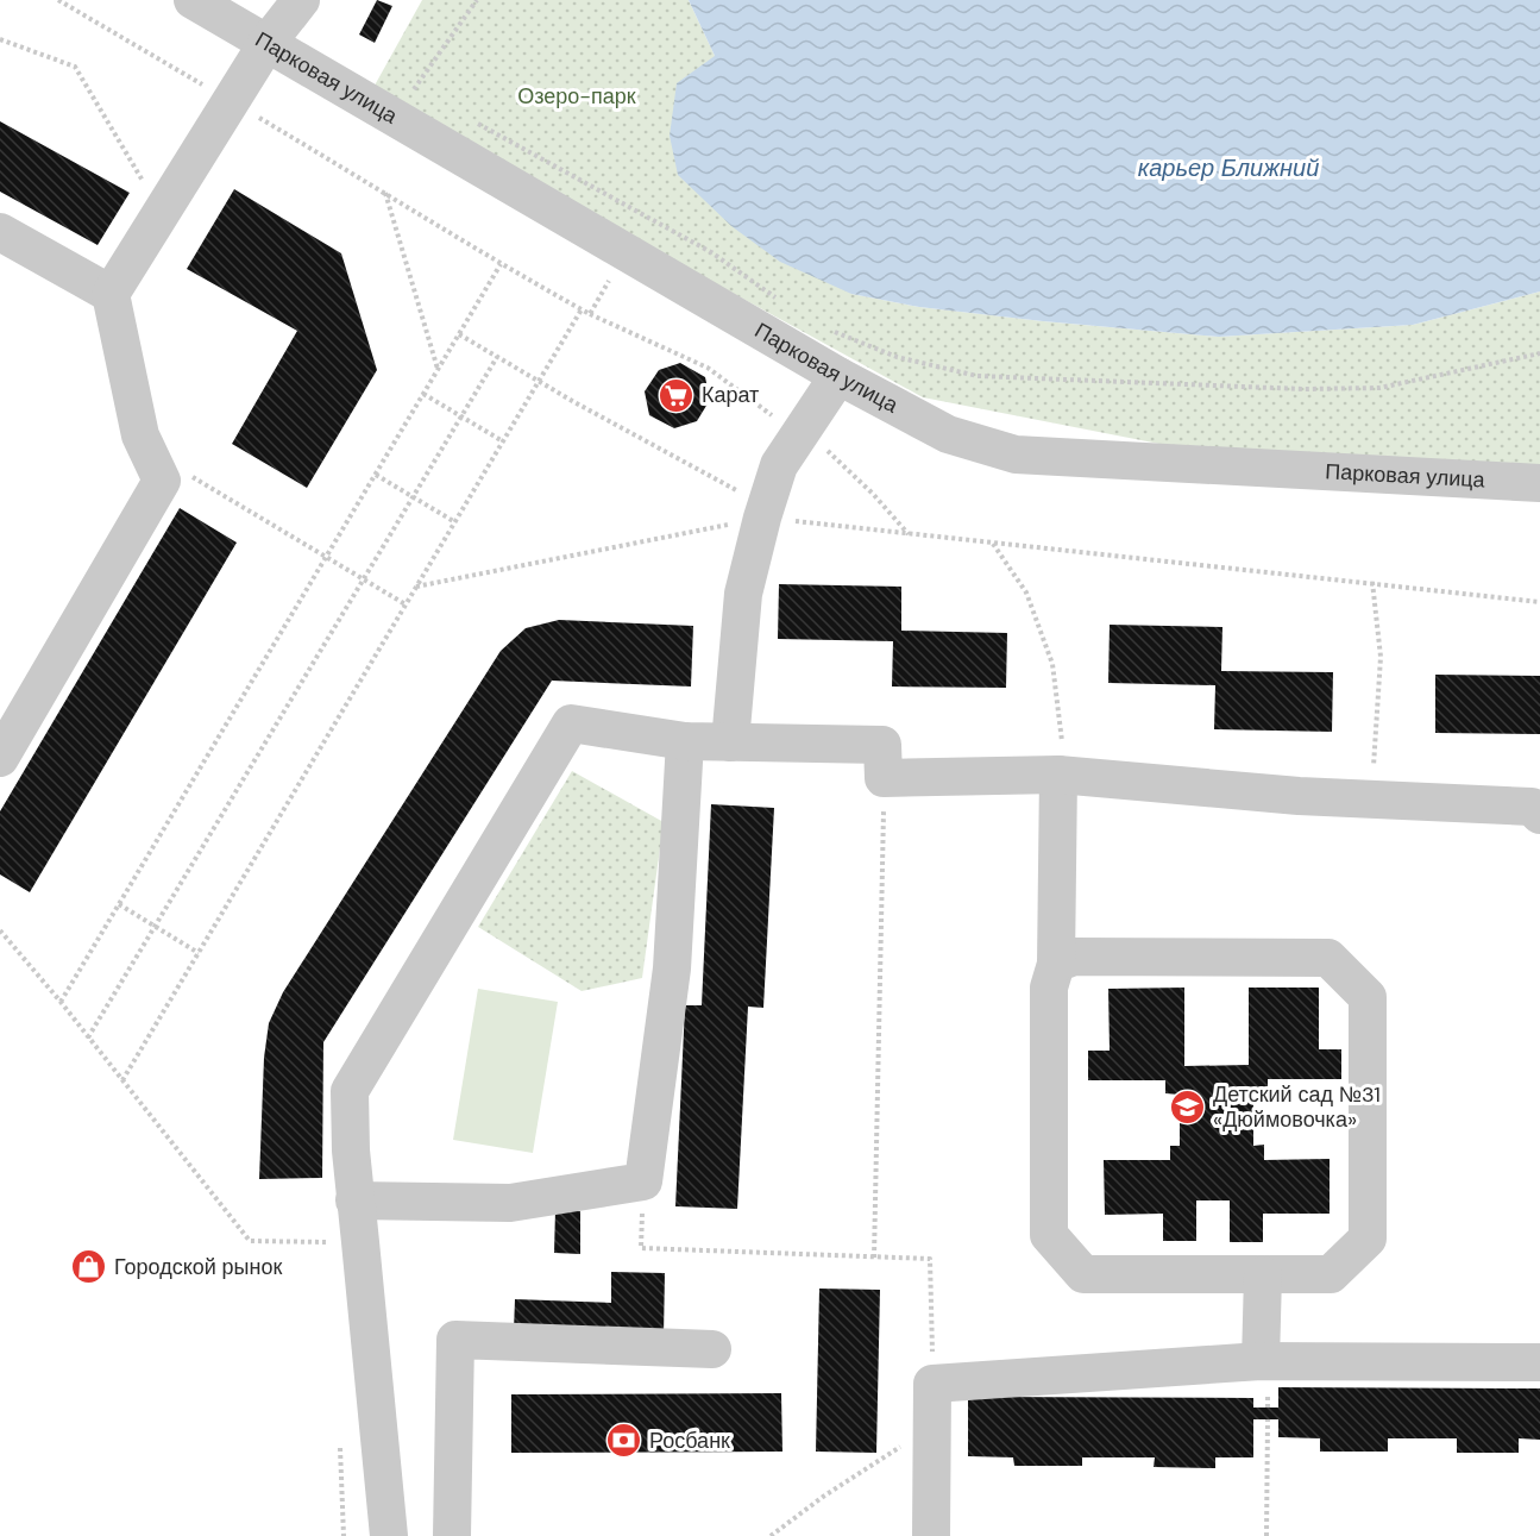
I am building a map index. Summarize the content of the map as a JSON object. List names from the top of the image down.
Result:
{
  "streets": {
    "street": ["Парковая улица"]
  },
  "water": ["карьер Ближний"],
  "parks": ["Озеро-парк"],
  "places": {
    "supermarket": ["Карат"],
    "school or university": ["Детский сад №31 «Дюймовочка»"],
    "shop": ["Городской рынок"],
    "bank": ["Росбанк"]
  }
}
